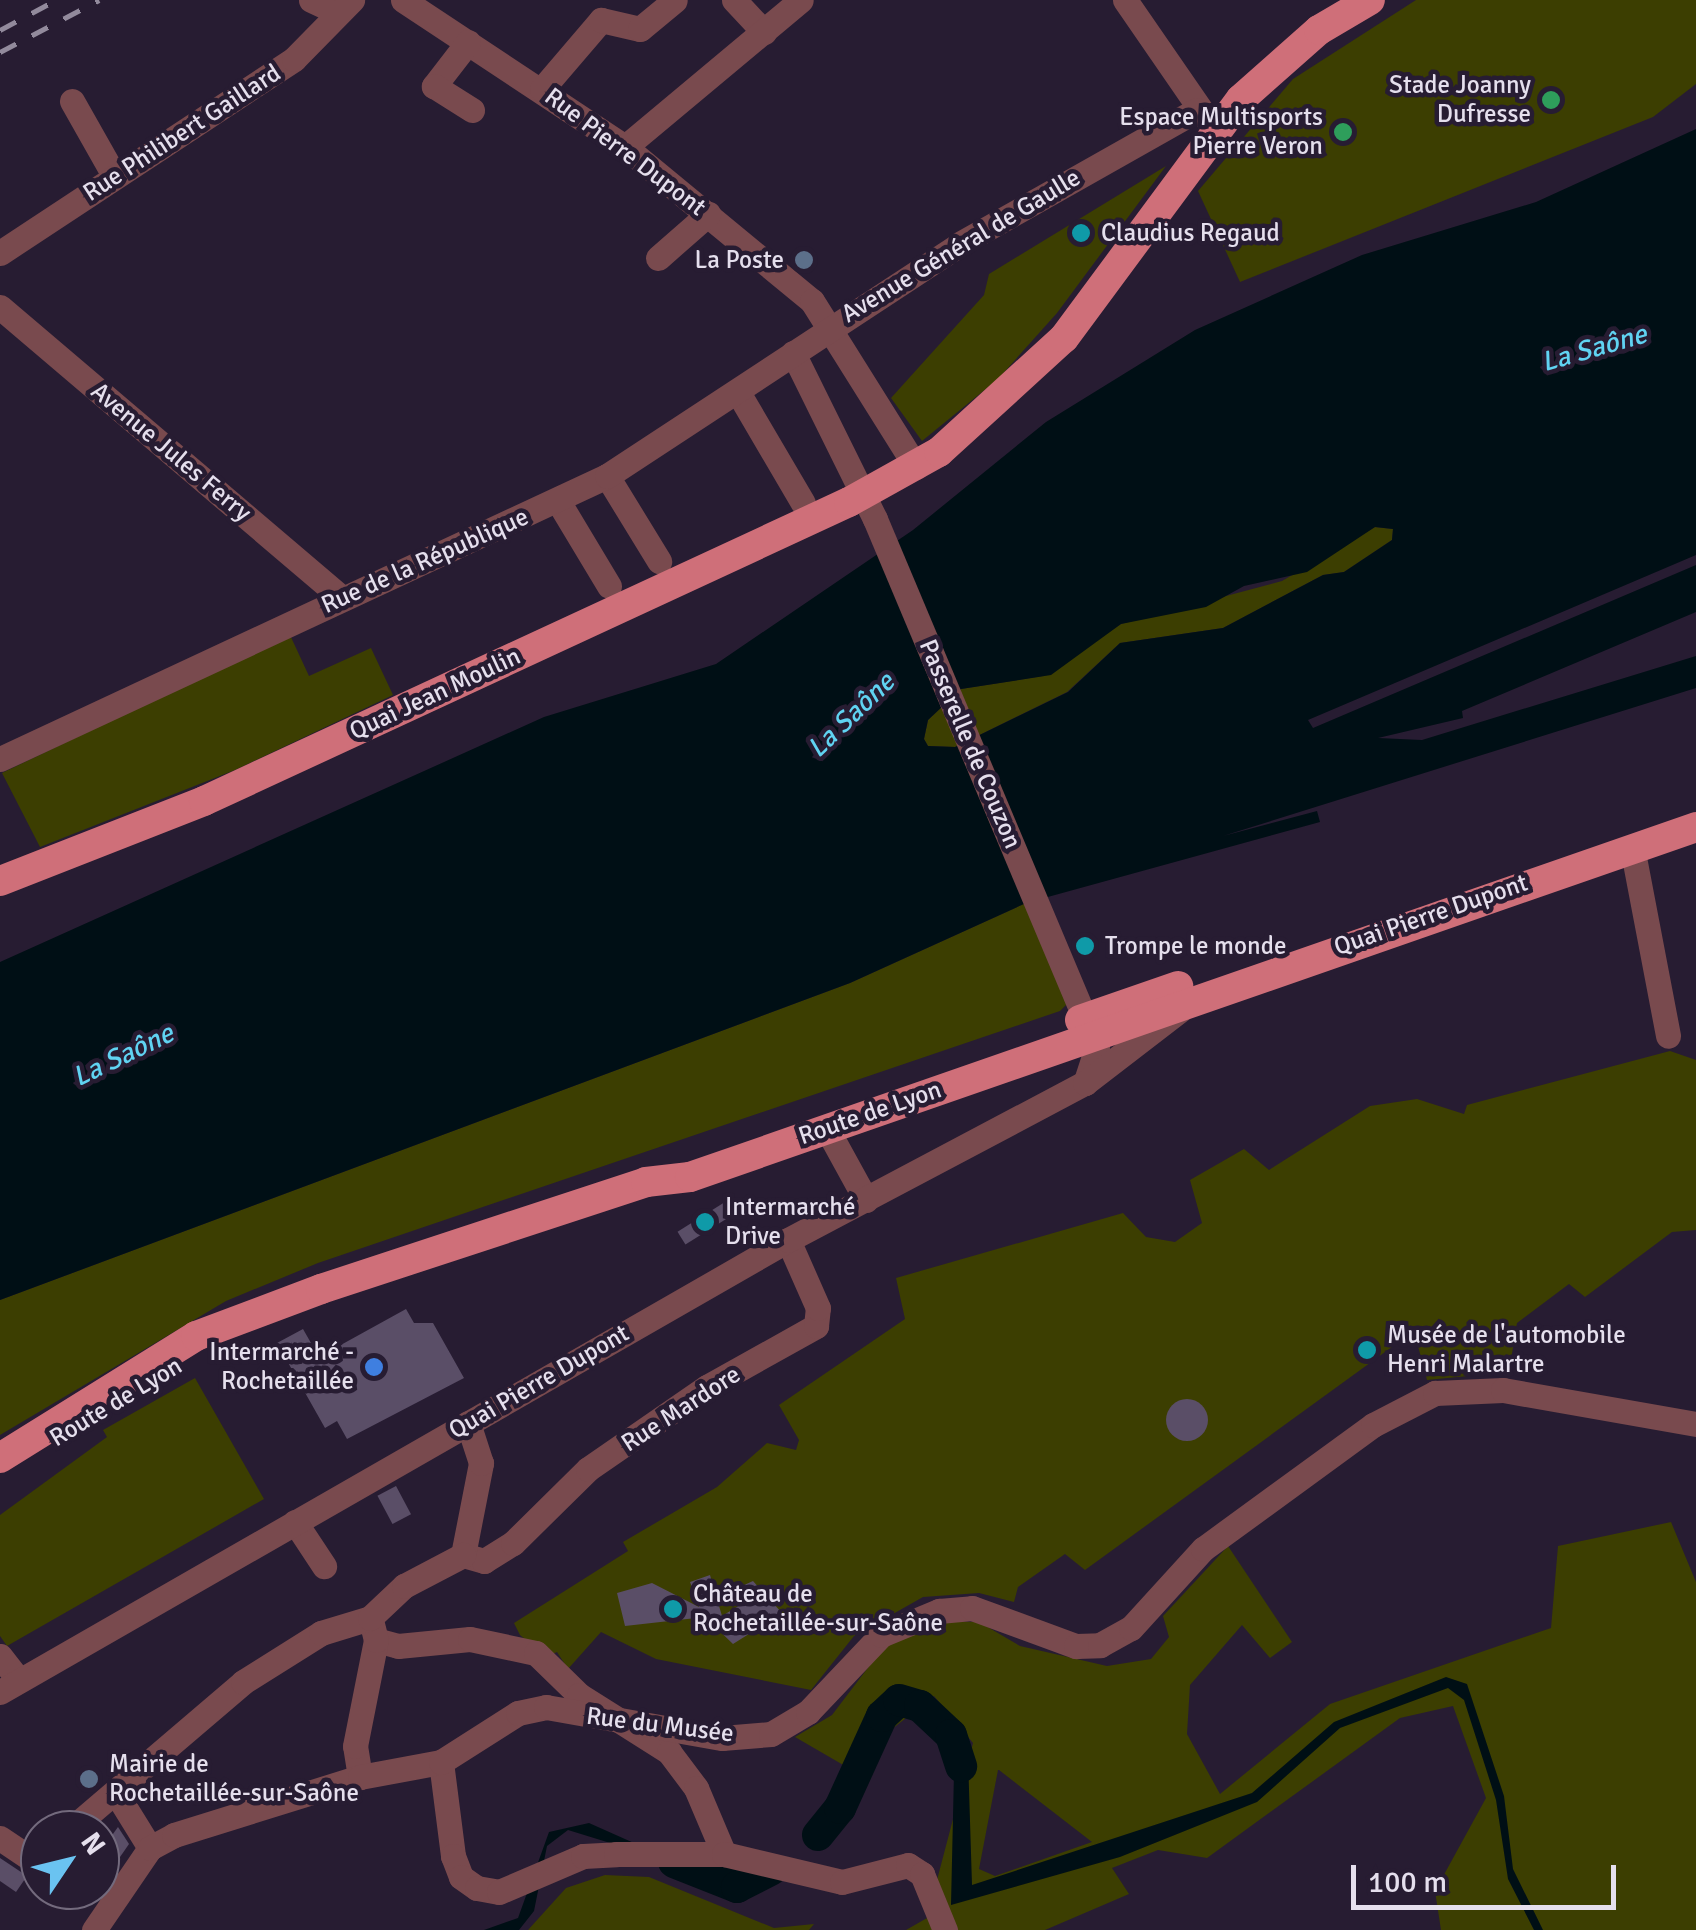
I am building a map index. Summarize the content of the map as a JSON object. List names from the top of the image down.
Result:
{
  "streets": {
    "main road": ["Quai Jean Moulin", "Quai Pierre Dupont", "Route de Lyon"],
    "street": [
      "Rue Philibert Gaillard",
      "Rue Pierre Dupont",
      "Avenue Général de Gaulle",
      "Avenue Jules Ferry",
      "Rue de la République",
      "Passerelle de Couzon",
      "Rue Mardore",
      "Rue du Musée"
    ]
  },
  "crossings": [
    ["Rue Pierre Dupont", "Avenue Général de Gaulle"],
    ["Rue Pierre Dupont", "Rue de la République"],
    ["Rue Pierre Dupont", "Quai Jean Moulin"],
    ["Avenue Général de Gaulle", "Rue de la République"],
    ["Avenue Général de Gaulle", "Quai Jean Moulin"],
    ["Avenue Jules Ferry", "Rue de la République"],
    ["Rue de la République", "Passerelle de Couzon"],
    ["Quai Jean Moulin", "Passerelle de Couzon"],
    ["Passerelle de Couzon", "Quai Pierre Dupont"],
    ["Passerelle de Couzon", "Route de Lyon"],
    ["Quai Pierre Dupont", "Route de Lyon"],
    ["Quai Pierre Dupont", "Rue Mardore"]
  ],
  "water": ["La Saône"],
  "places": [
    "Stade Joanny Dufresse",
    "Espace Multisports Pierre Veron",
    "Claudius Regaud",
    "La Poste",
    "Trompe le monde",
    "Intermarché Drive",
    "Musée de l'automobile Henri Malartre",
    "Intermarché - Rochetaillée",
    "Château de Rochetaillée-sur-Saône",
    "Mairie de Rochetaillée-sur-Saône"
  ],
  "scale_bar": "100 m",
  "north": "top right"
}
